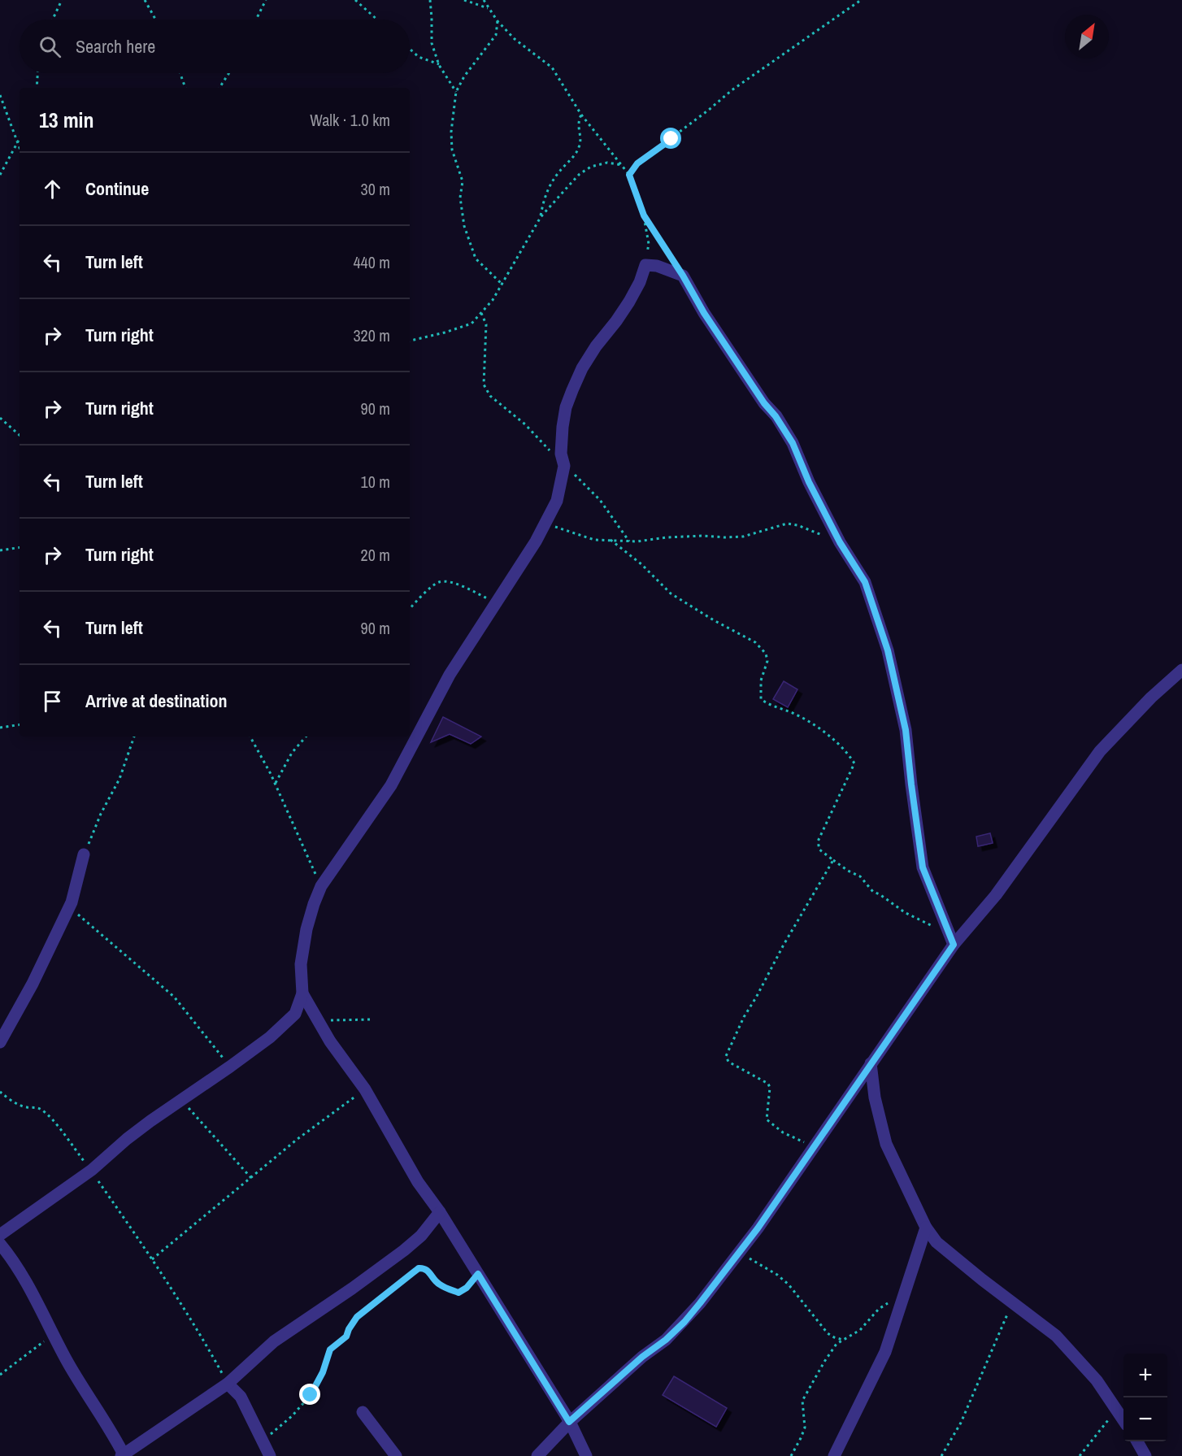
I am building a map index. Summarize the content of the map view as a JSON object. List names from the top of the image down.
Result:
{
  "north": "top right",
  "page": {
    "search": "Search here",
    "heading": ["13 min", "Walk · 1.0 km"],
    "list": [
      ["Continue", "30 m"],
      ["Turn left", "440 m"],
      ["Turn right", "320 m"],
      ["Turn right", "90 m"],
      ["Turn left", "10 m"],
      ["Turn right", "20 m"],
      ["Turn left", "90 m"],
      "Arrive at destination"
    ],
    "map_buttons": ["+", "−"]
  }
}
